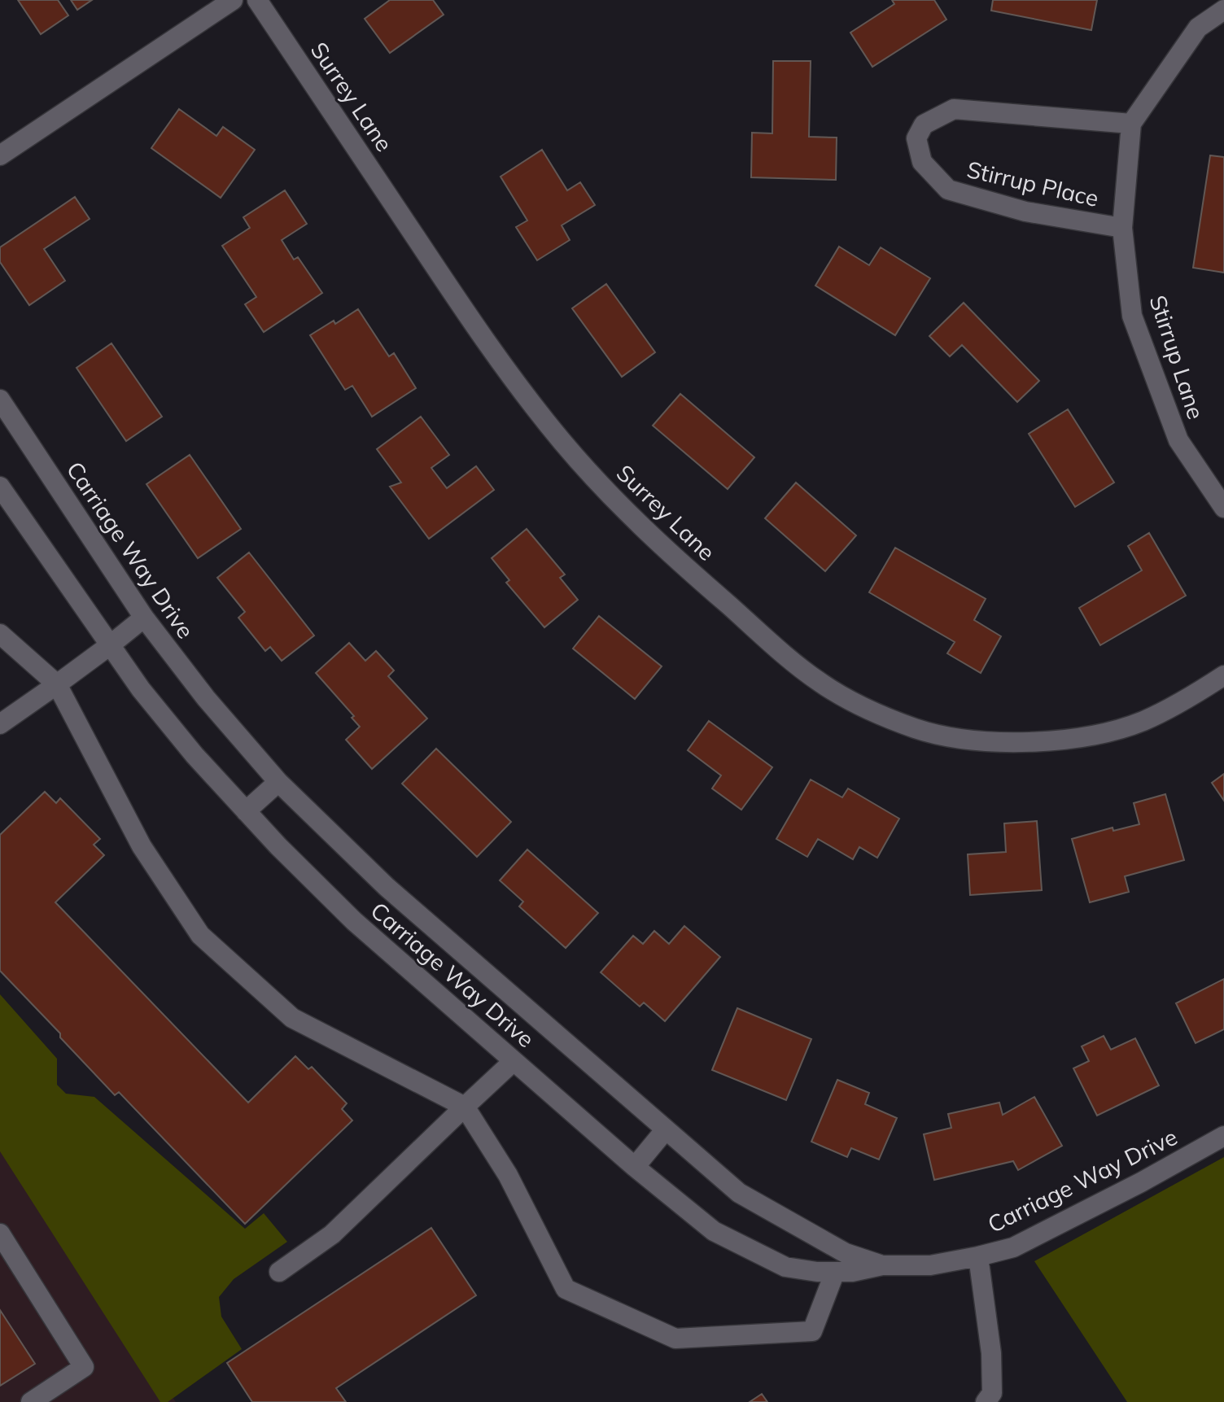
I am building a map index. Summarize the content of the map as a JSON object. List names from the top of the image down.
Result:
{
  "streets": {
    "street": [
      "Surrey Lane",
      "Stirrup Place",
      "Stirrup Lane",
      "Carriage Way Drive"
    ]
  },
  "crossings": [
    ["Stirrup Place", "Stirrup Lane"]
  ]
}
